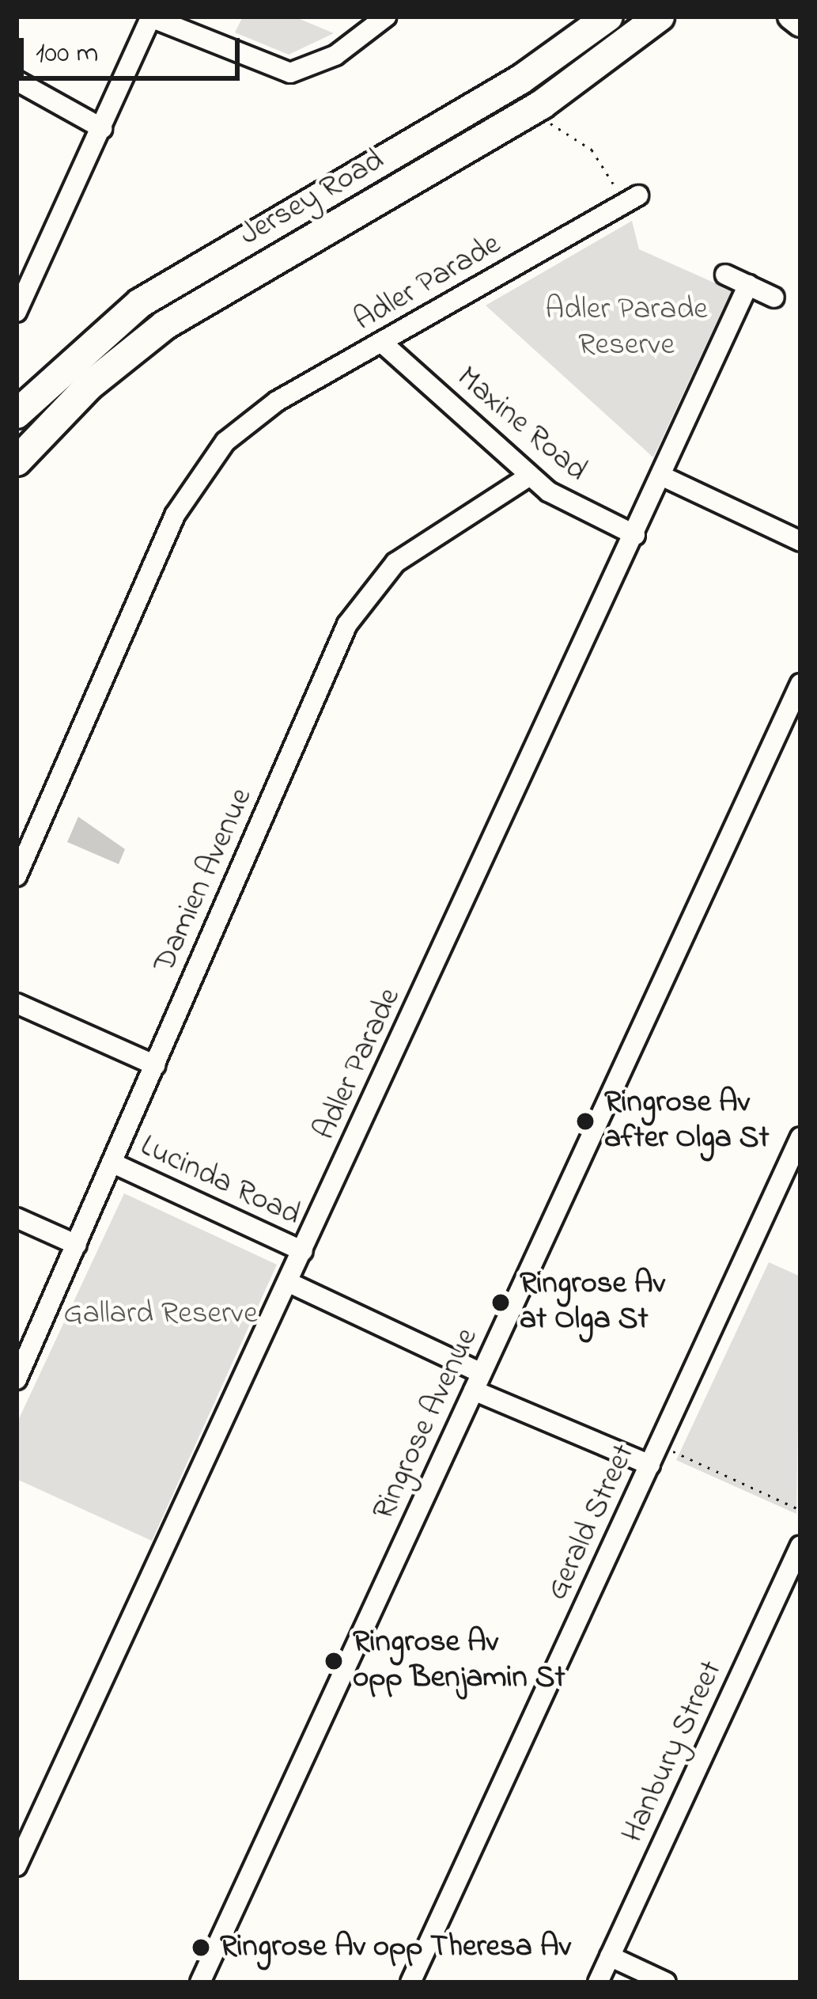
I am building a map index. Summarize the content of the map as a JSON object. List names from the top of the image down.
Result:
{
  "streets": {
    "highway": ["Jersey Road"],
    "street": [
      "Adler Parade",
      "Maxine Road",
      "Damien Avenue",
      "Lucinda Road",
      "Ringrose Avenue",
      "Gerald Street",
      "Hanbury Street"
    ]
  },
  "crossings": [
    ["Adler Parade", "Maxine Road"],
    ["Adler Parade", "Lucinda Road"],
    ["Maxine Road", "Damien Avenue"],
    ["Damien Avenue", "Lucinda Road"]
  ],
  "parks": ["Adler Parade Reserve", "Gallard Reserve"],
  "places": [
    "Ringrose Av after Olga St",
    "Ringrose Av at Olga St",
    "Ringrose Av opp Benjamin St",
    "Ringrose Av opp Theresa Av"
  ],
  "scale_bar": "100 m"
}
